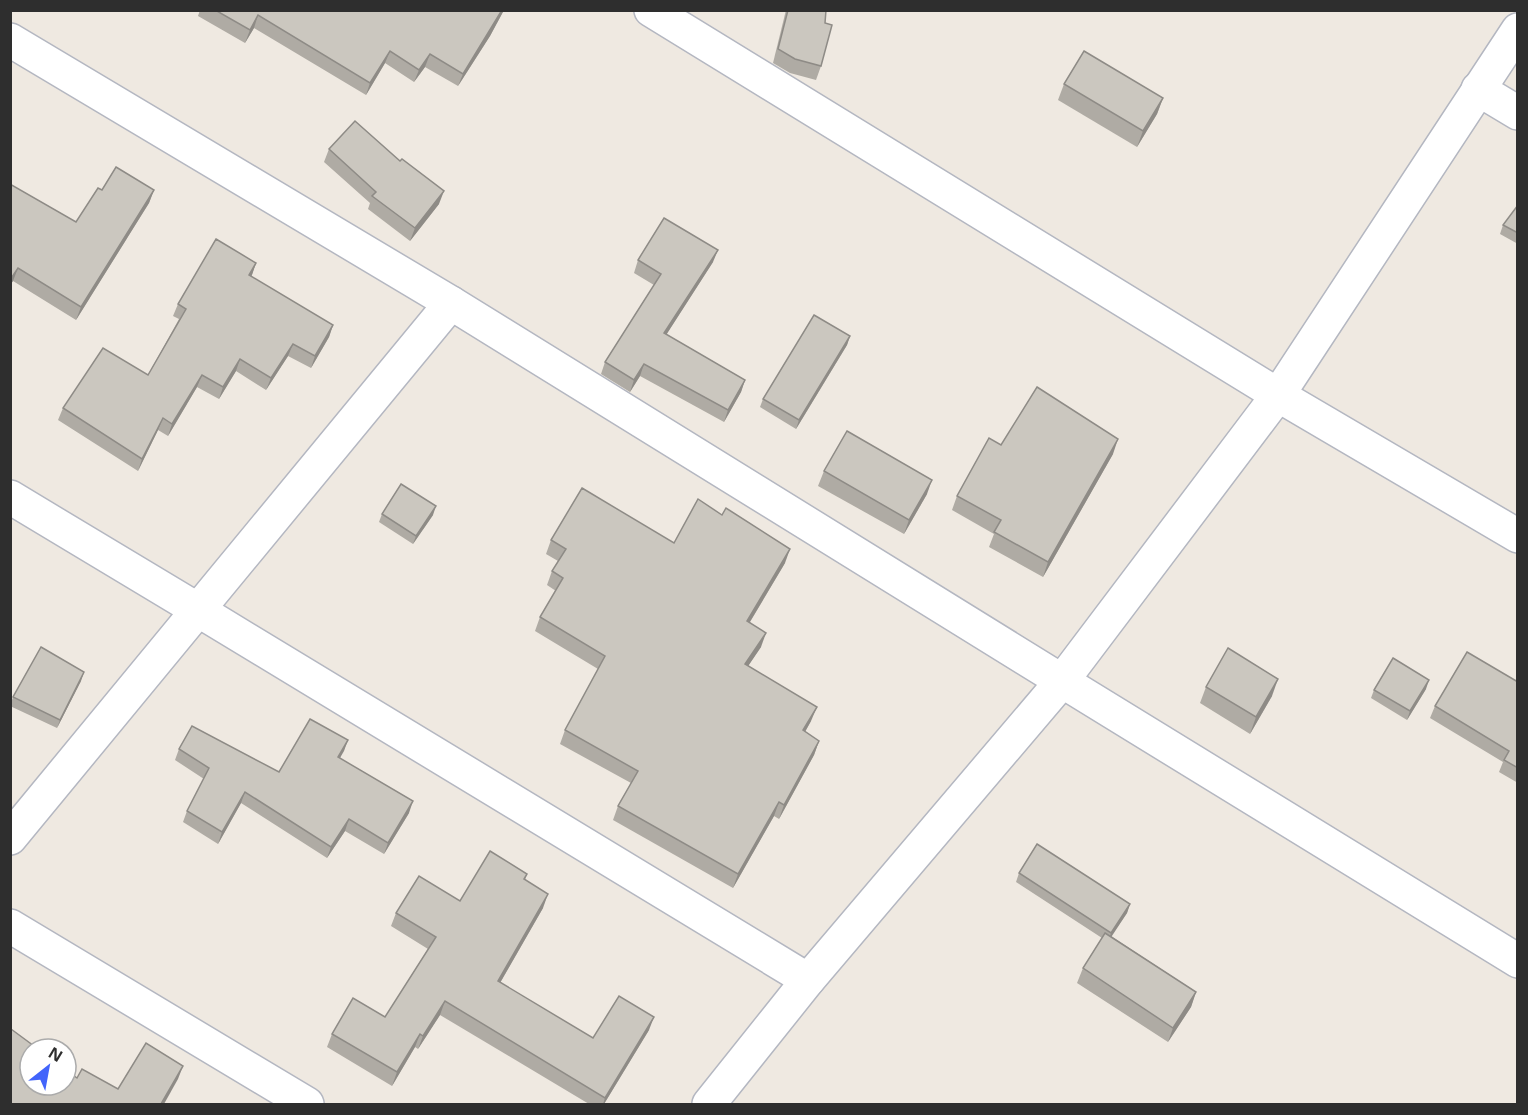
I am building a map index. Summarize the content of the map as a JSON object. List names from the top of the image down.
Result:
{
  "north": "top right"
}
